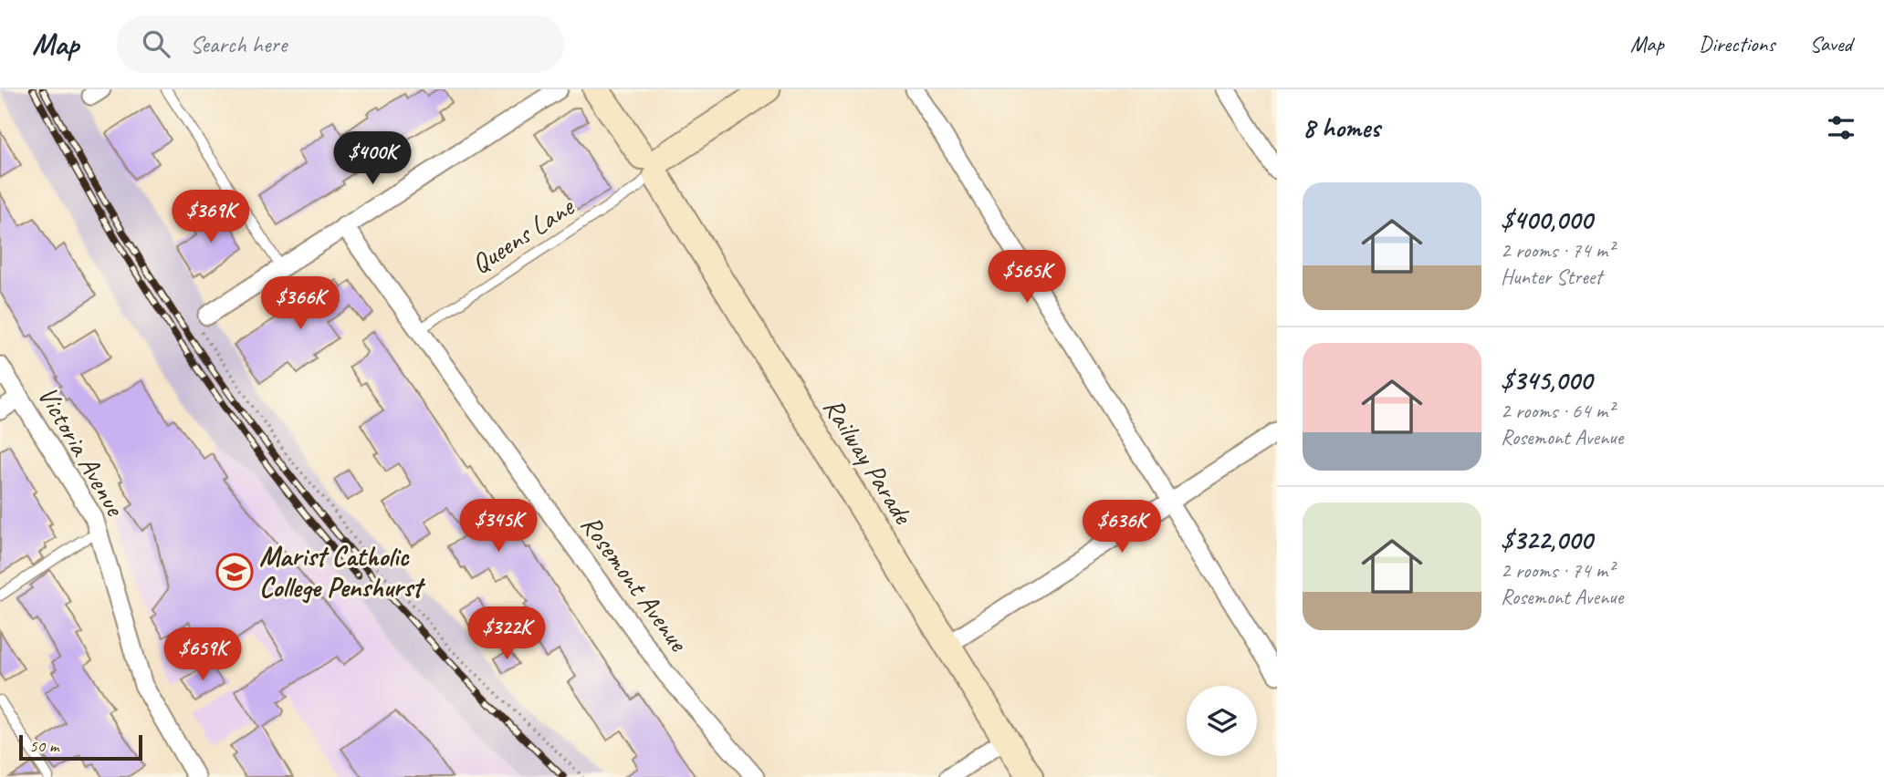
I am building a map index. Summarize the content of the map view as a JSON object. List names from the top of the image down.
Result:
{
  "streets": {
    "street": ["Victoria Avenue", "Railway Parade", "Rosemont Avenue"],
    "lane": ["Queens Lane"]
  },
  "crossings": [
    ["Queens Lane", "Railway Parade"],
    ["Queens Lane", "Rosemont Avenue"]
  ],
  "places": {
    "school or university": ["Marist Catholic College Penshurst"]
  },
  "scale_bar": "50 m",
  "page": {
    "header": "Map",
    "search": "Search here",
    "nav": ["Map", "Directions", "Saved"],
    "heading": "8 homes",
    "price": [
      "$400K",
      "$369K",
      "$565K",
      "$366K",
      "$345K",
      "$636K",
      "$322K",
      "$659K"
    ],
    "list": [
      {
        "name": "$400,000",
        "note": "2 rooms · 74 m² · Hunter Street"
      },
      {
        "name": "$345,000",
        "note": "2 rooms · 64 m² · Rosemont Avenue"
      },
      {
        "name": "$322,000",
        "note": "2 rooms · 74 m² · Rosemont Avenue"
      }
    ],
    "scale": "50 m"
  }
}
